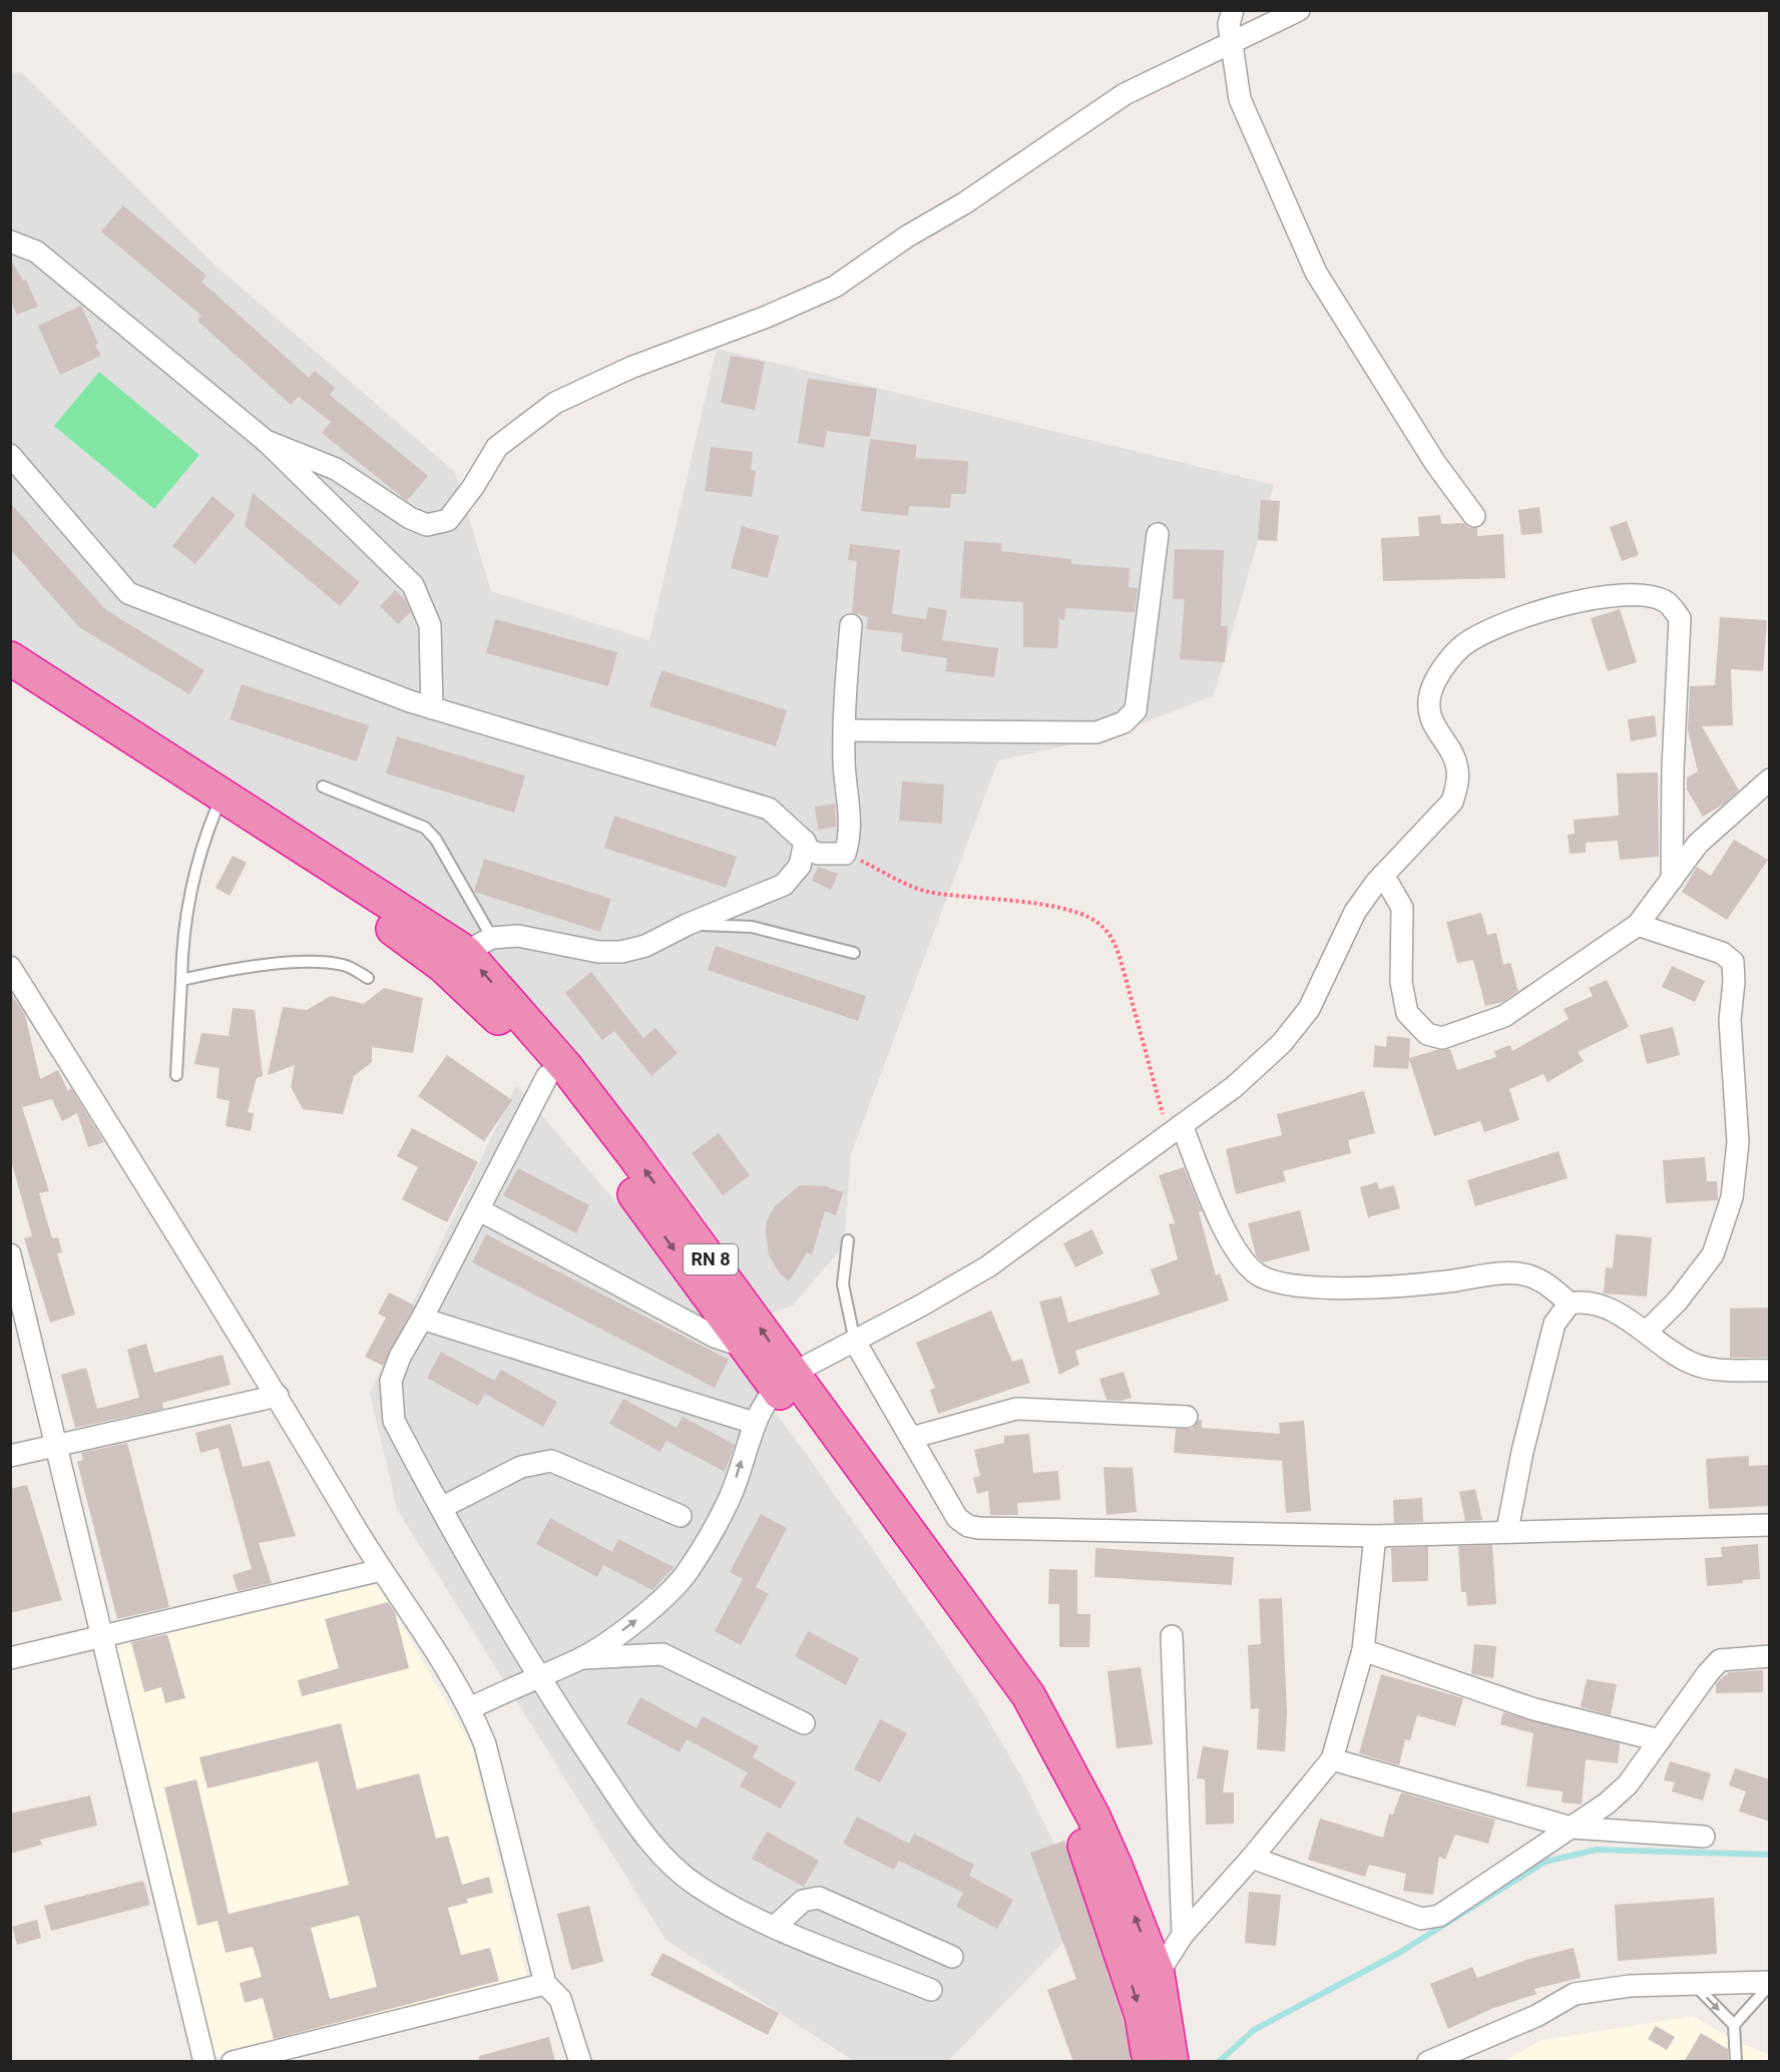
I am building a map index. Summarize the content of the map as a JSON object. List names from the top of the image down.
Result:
{
  "streets": {
    "highway": ["RN 8"]
  }
}
